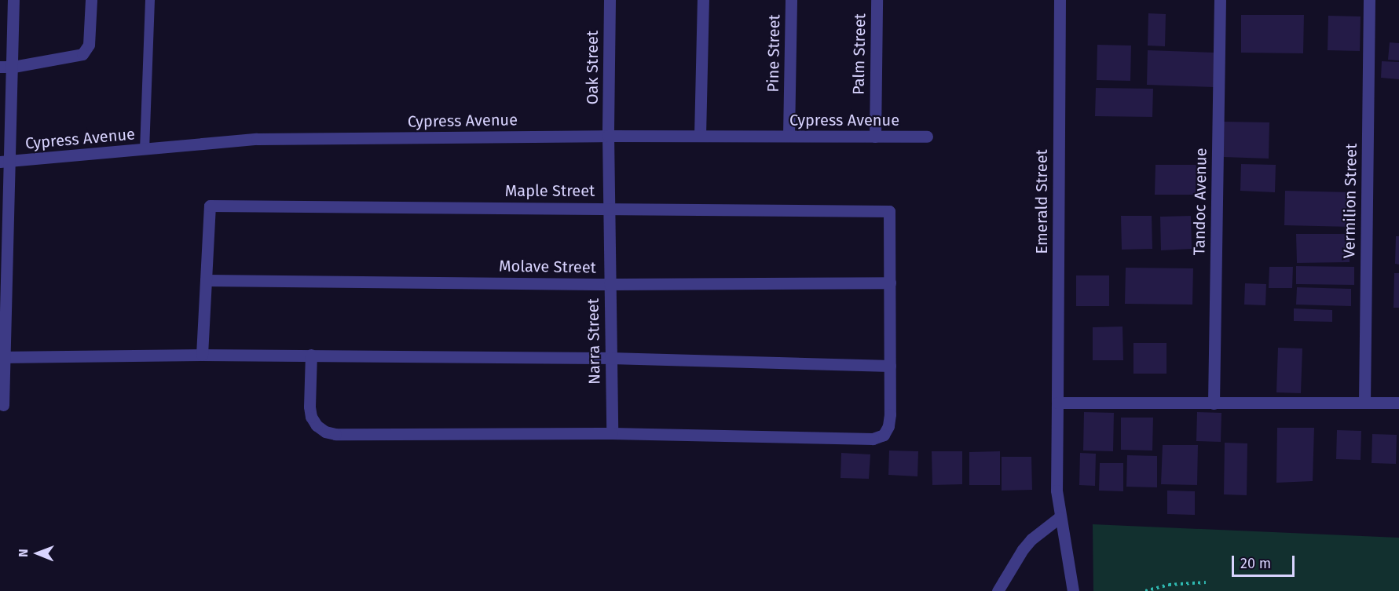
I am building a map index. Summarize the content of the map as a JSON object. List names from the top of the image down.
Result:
{
  "streets": {
    "street": [
      "Pine Street",
      "Palm Street",
      "Oak Street",
      "Cypress Avenue",
      "Maple Street",
      "Vermilion Street",
      "Emerald Street",
      "Tandoc Avenue",
      "Molave Street",
      "Narra Street"
    ]
  },
  "crossings": [
    ["Pine Street", "Cypress Avenue"],
    ["Palm Street", "Cypress Avenue"],
    ["Oak Street", "Cypress Avenue"],
    ["Oak Street", "Narra Street"],
    ["Cypress Avenue", "Narra Street"],
    ["Maple Street", "Molave Street"],
    ["Maple Street", "Narra Street"],
    ["Molave Street", "Narra Street"]
  ],
  "scale_bar": "20 m",
  "north": "left"
}
